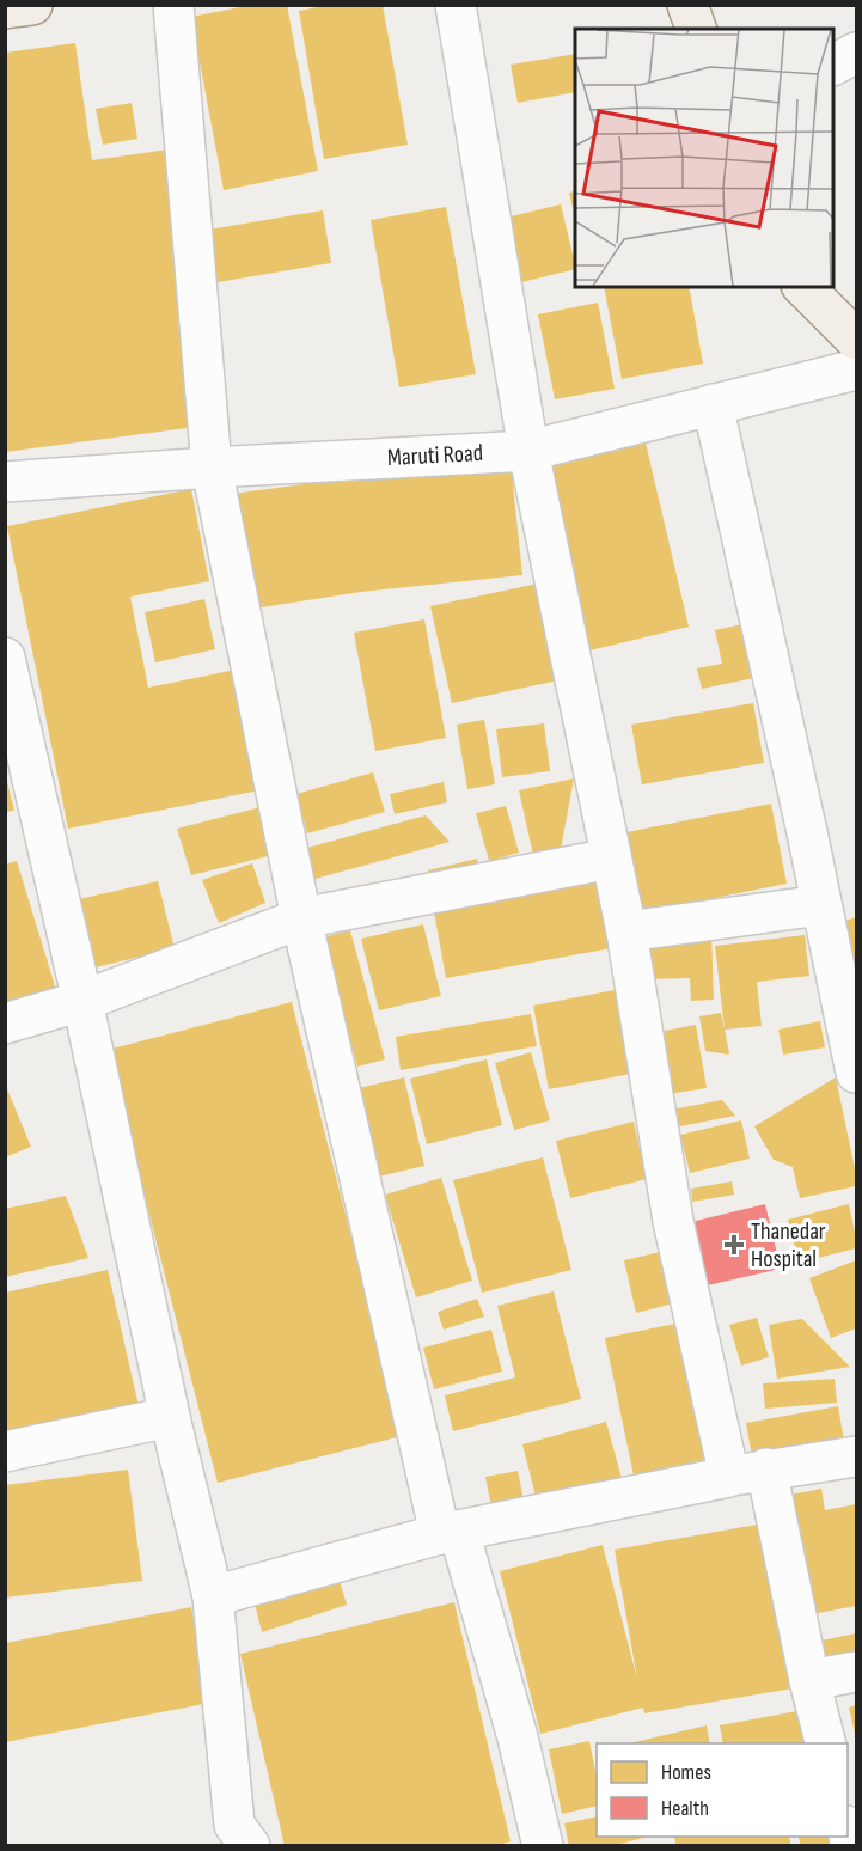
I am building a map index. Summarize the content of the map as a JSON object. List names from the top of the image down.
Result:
{
  "streets": {
    "street": ["Maruti Road"]
  },
  "places": {
    "health": ["Thanedar Hospital"]
  },
  "legend": ["Homes", "Health"]
}
